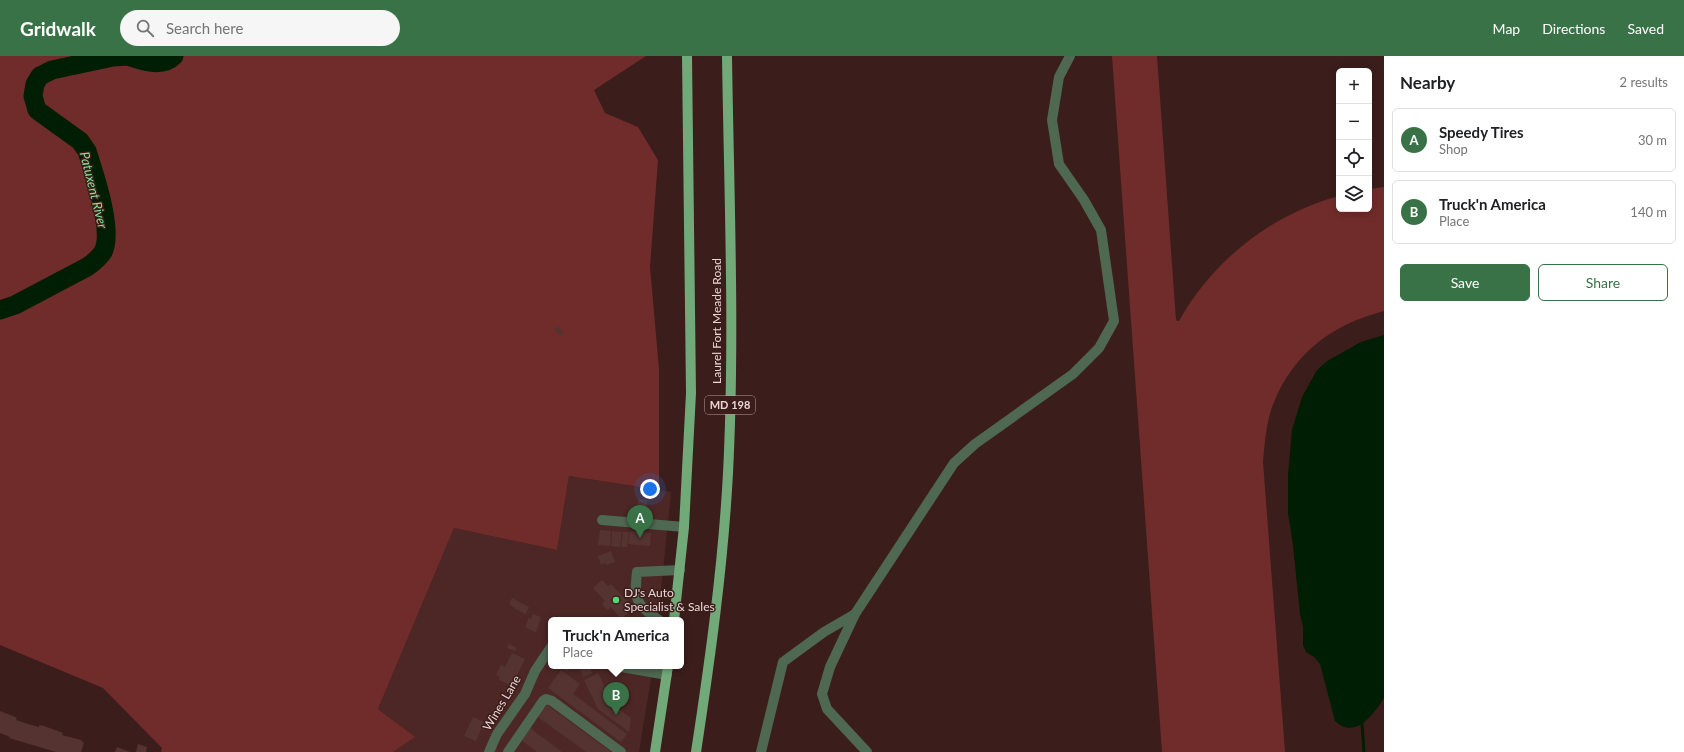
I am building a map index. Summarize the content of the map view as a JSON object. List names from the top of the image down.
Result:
{
  "streets": {
    "main road": ["Laurel Fort Meade Road", "MD 198"],
    "street": ["Wines Lane"]
  },
  "water": ["Patuxent River"],
  "places": ["DJ's Auto Specialist & Sales"],
  "page": {
    "header": "Gridwalk",
    "search": "Search here",
    "nav": ["Map", "Directions", "Saved"],
    "heading": ["Nearby", "2 results"],
    "map_buttons": ["+", "−"],
    "list": [
      {
        "mark": "A",
        "name": "Speedy Tires",
        "note": "Shop",
        "value": "30 m"
      },
      {
        "mark": "B",
        "name": "Truck'n America",
        "note": "Place",
        "value": "140 m"
      }
    ],
    "buttons": ["Save", "Share"],
    "pins": ["A", "B"],
    "popup": ["Truck'n America", "Place"]
  }
}
